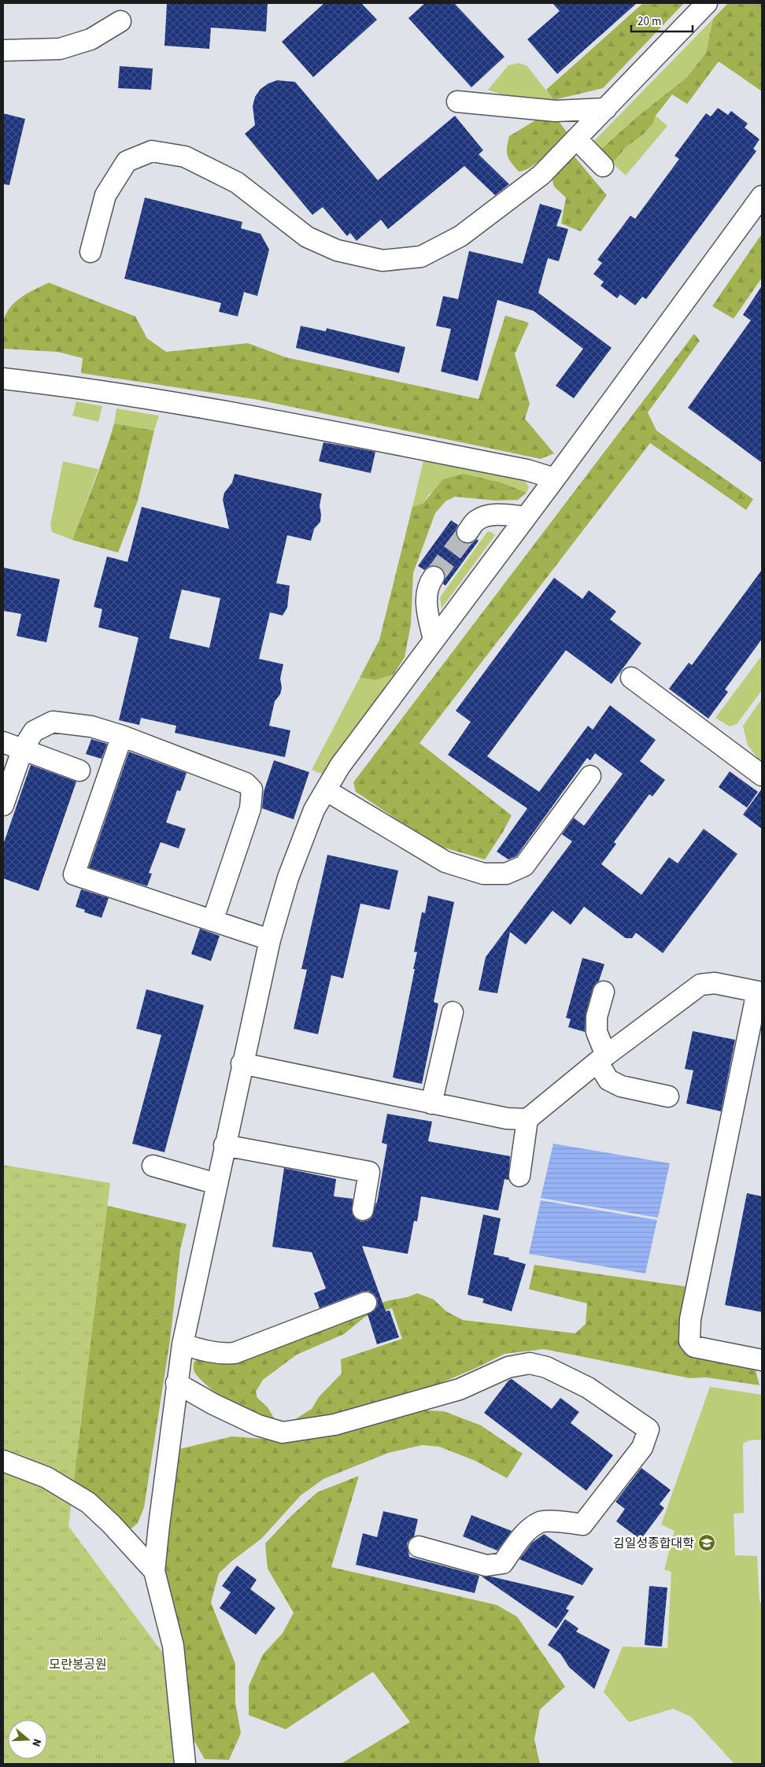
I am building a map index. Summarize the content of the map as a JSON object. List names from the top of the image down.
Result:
{
  "parks": ["모란봉공원"],
  "places": {
    "school or university": ["김일성종합대학"]
  },
  "scale_bar": "20 m",
  "north": "right"
}
